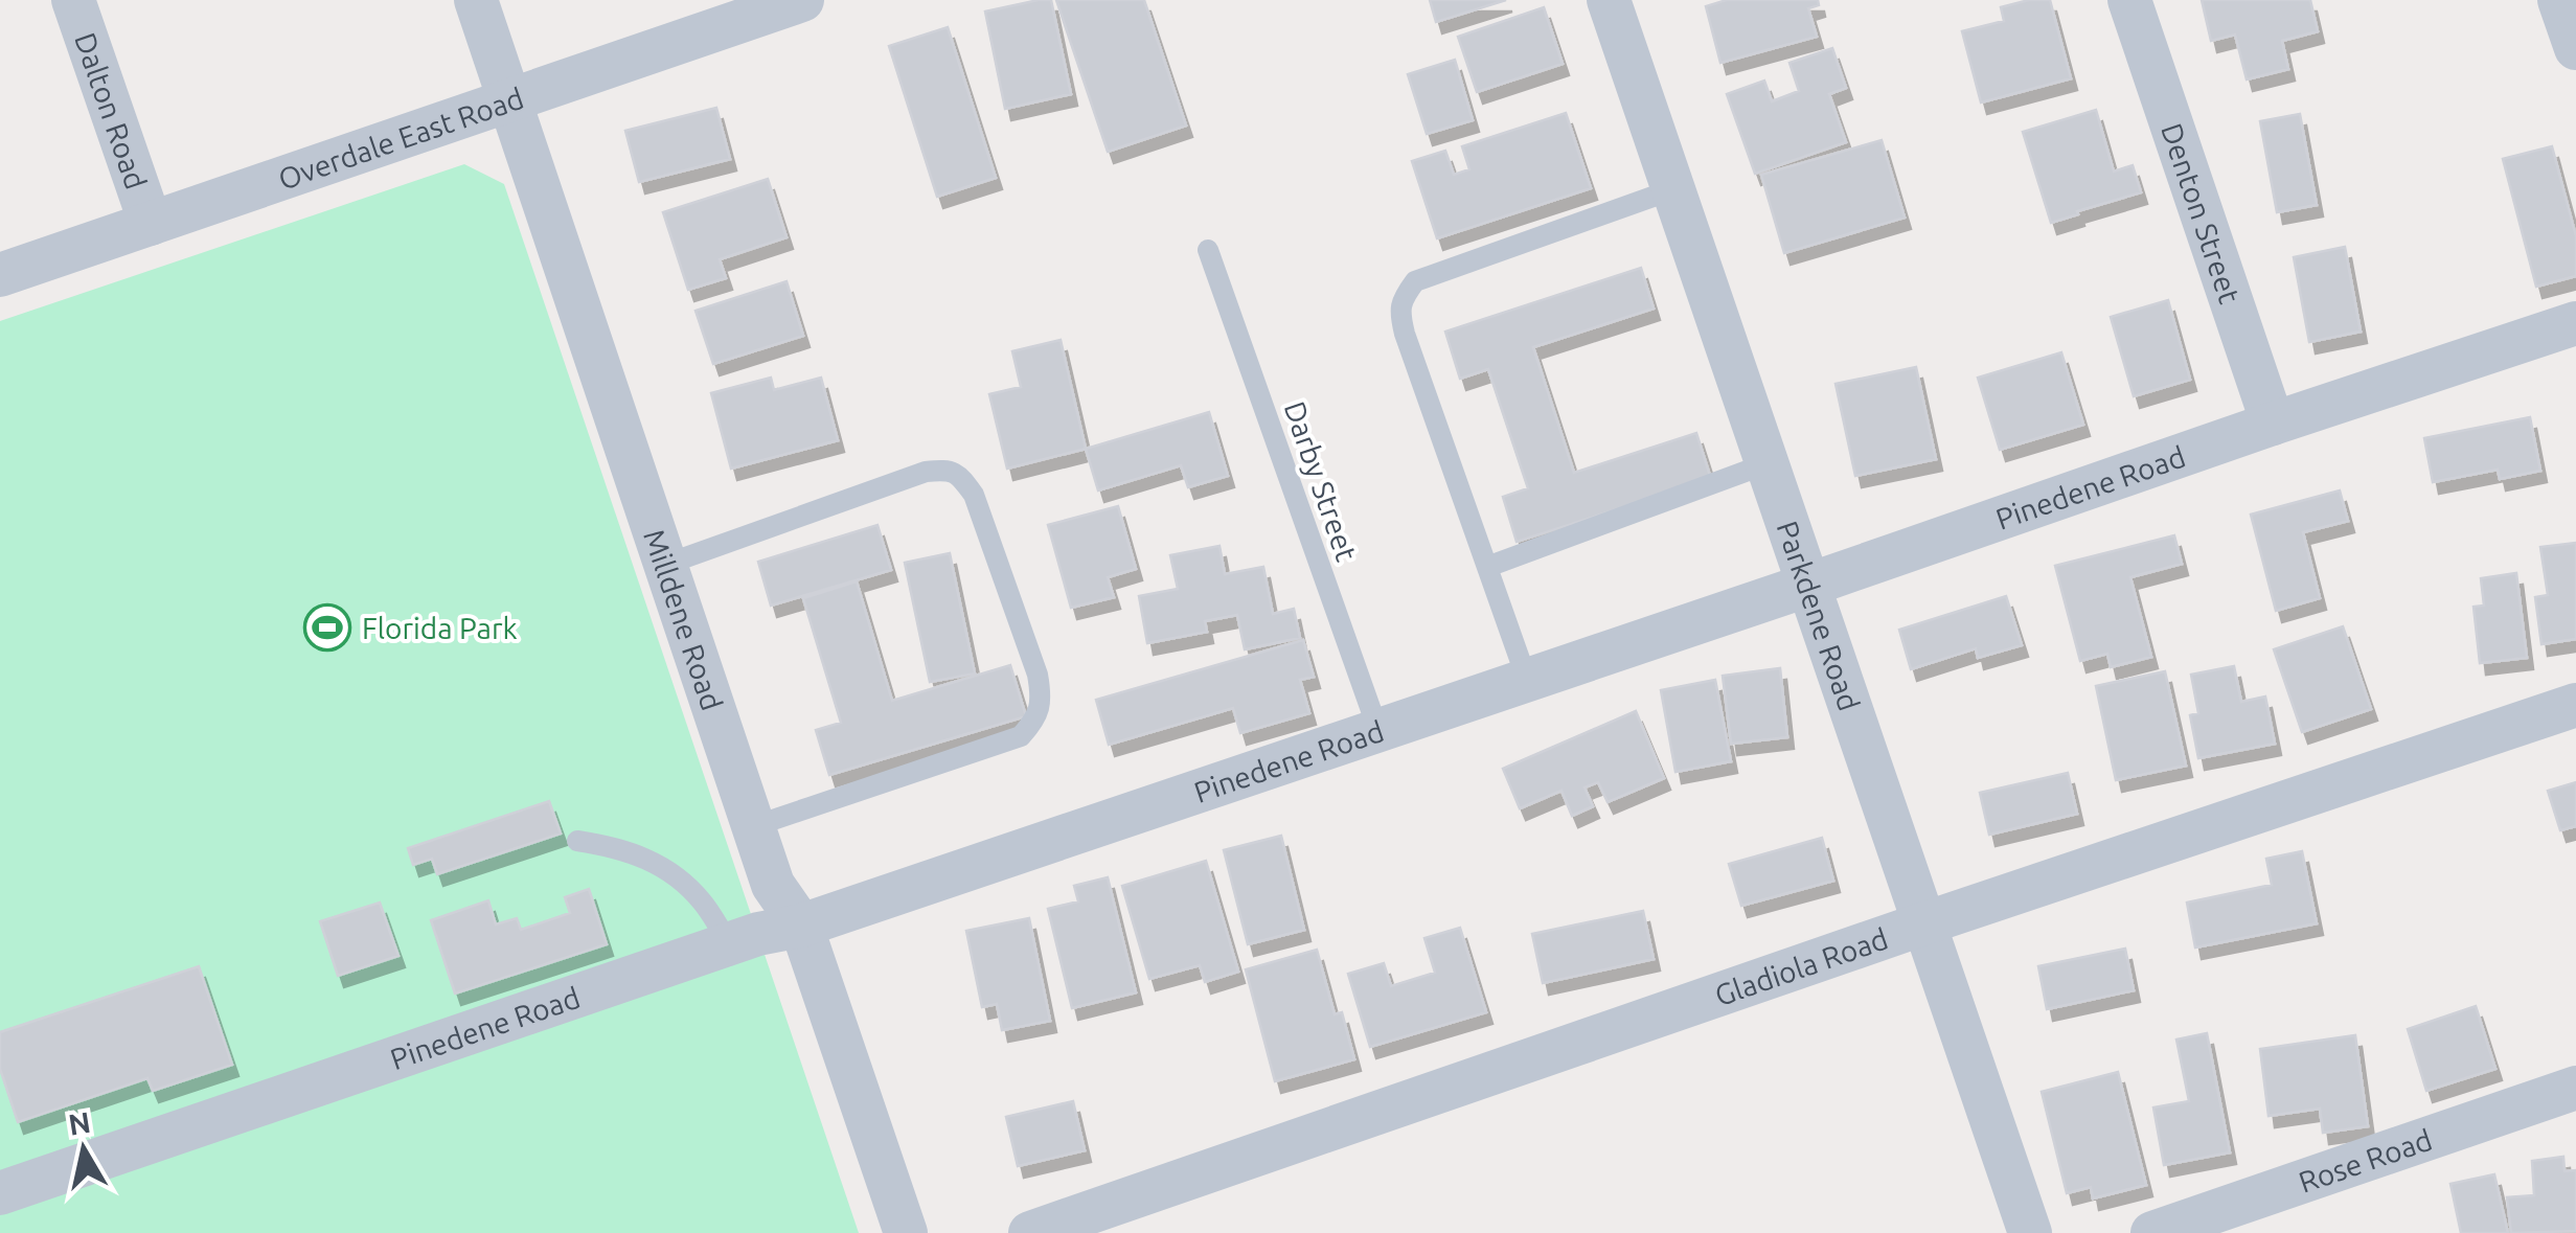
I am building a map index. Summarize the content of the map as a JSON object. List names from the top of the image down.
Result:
{
  "streets": {
    "street": [
      "Dalton Road",
      "Overdale East Road",
      "Denton Street",
      "Pinedene Road",
      "Parkdene Road",
      "Milldene Road",
      "Gladiola Road",
      "Rose Road"
    ],
    "lane": ["Darby Street"]
  },
  "crossings": [
    ["Dalton Road", "Overdale East Road"],
    ["Overdale East Road", "Milldene Road"],
    ["Denton Street", "Pinedene Road"],
    ["Darby Street", "Pinedene Road"],
    ["Pinedene Road", "Parkdene Road"],
    ["Pinedene Road", "Milldene Road"],
    ["Parkdene Road", "Gladiola Road"]
  ],
  "places": {
    "sports": ["Florida Park"]
  },
  "north": "top"
}
